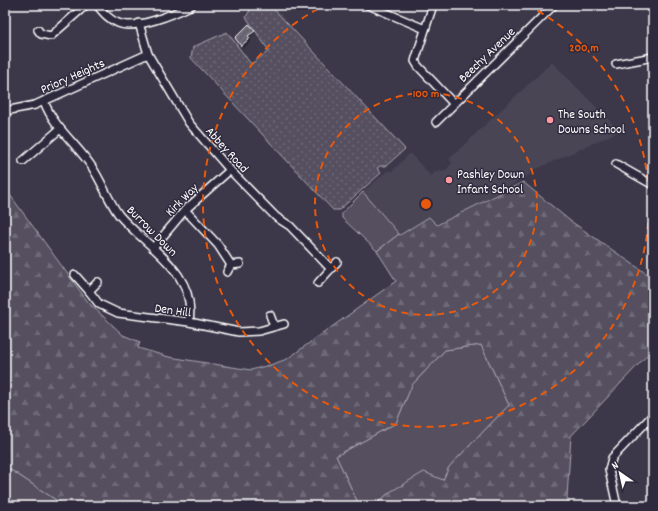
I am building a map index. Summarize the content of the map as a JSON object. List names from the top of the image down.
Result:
{
  "streets": {
    "street": [
      "Beechy Avenue",
      "Priory Heights",
      "Abbey Road",
      "Kirk Way",
      "Burrow Down",
      "Den Hill"
    ]
  },
  "crossings": [
    ["Priory Heights", "Abbey Road"],
    ["Priory Heights", "Burrow Down"],
    ["Abbey Road", "Kirk Way"],
    ["Kirk Way", "Burrow Down"],
    ["Burrow Down", "Den Hill"]
  ],
  "places": ["The South Downs School", "Pashley Down Infant School"],
  "north": "top left",
  "rings": ["200 m", "100 m"]
}
